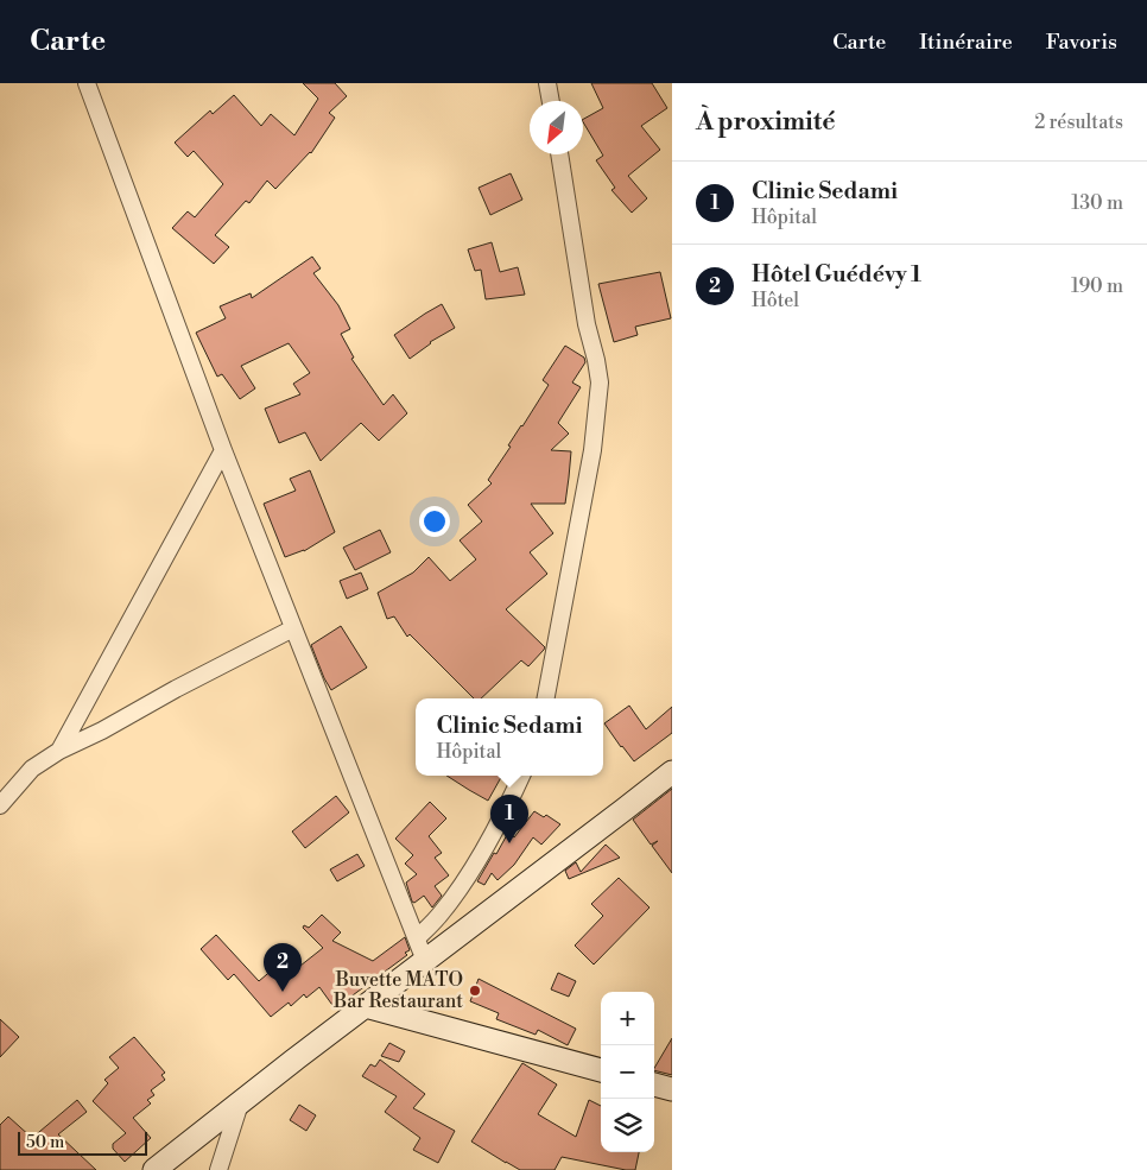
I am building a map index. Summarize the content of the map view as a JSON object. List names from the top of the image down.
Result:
{
  "places": ["Buvette MATO Bar Restaurant"],
  "scale_bar": "50 m",
  "north": "bottom left",
  "page": {
    "header": "Carte",
    "nav": ["Carte", "Itinéraire", "Favoris"],
    "heading": ["À proximité", "2 résultats"],
    "list": [
      {
        "mark": "1",
        "name": "Clinic Sedami",
        "note": "Hôpital",
        "value": "130 m"
      },
      {
        "mark": "2",
        "name": "Hôtel Guédévy 1",
        "note": "Hôtel",
        "value": "190 m"
      }
    ],
    "popup": ["Clinic Sedami", "Hôpital"],
    "pins": ["1", "2"],
    "map_buttons": ["+", "−"],
    "scale": "50 m"
  }
}
